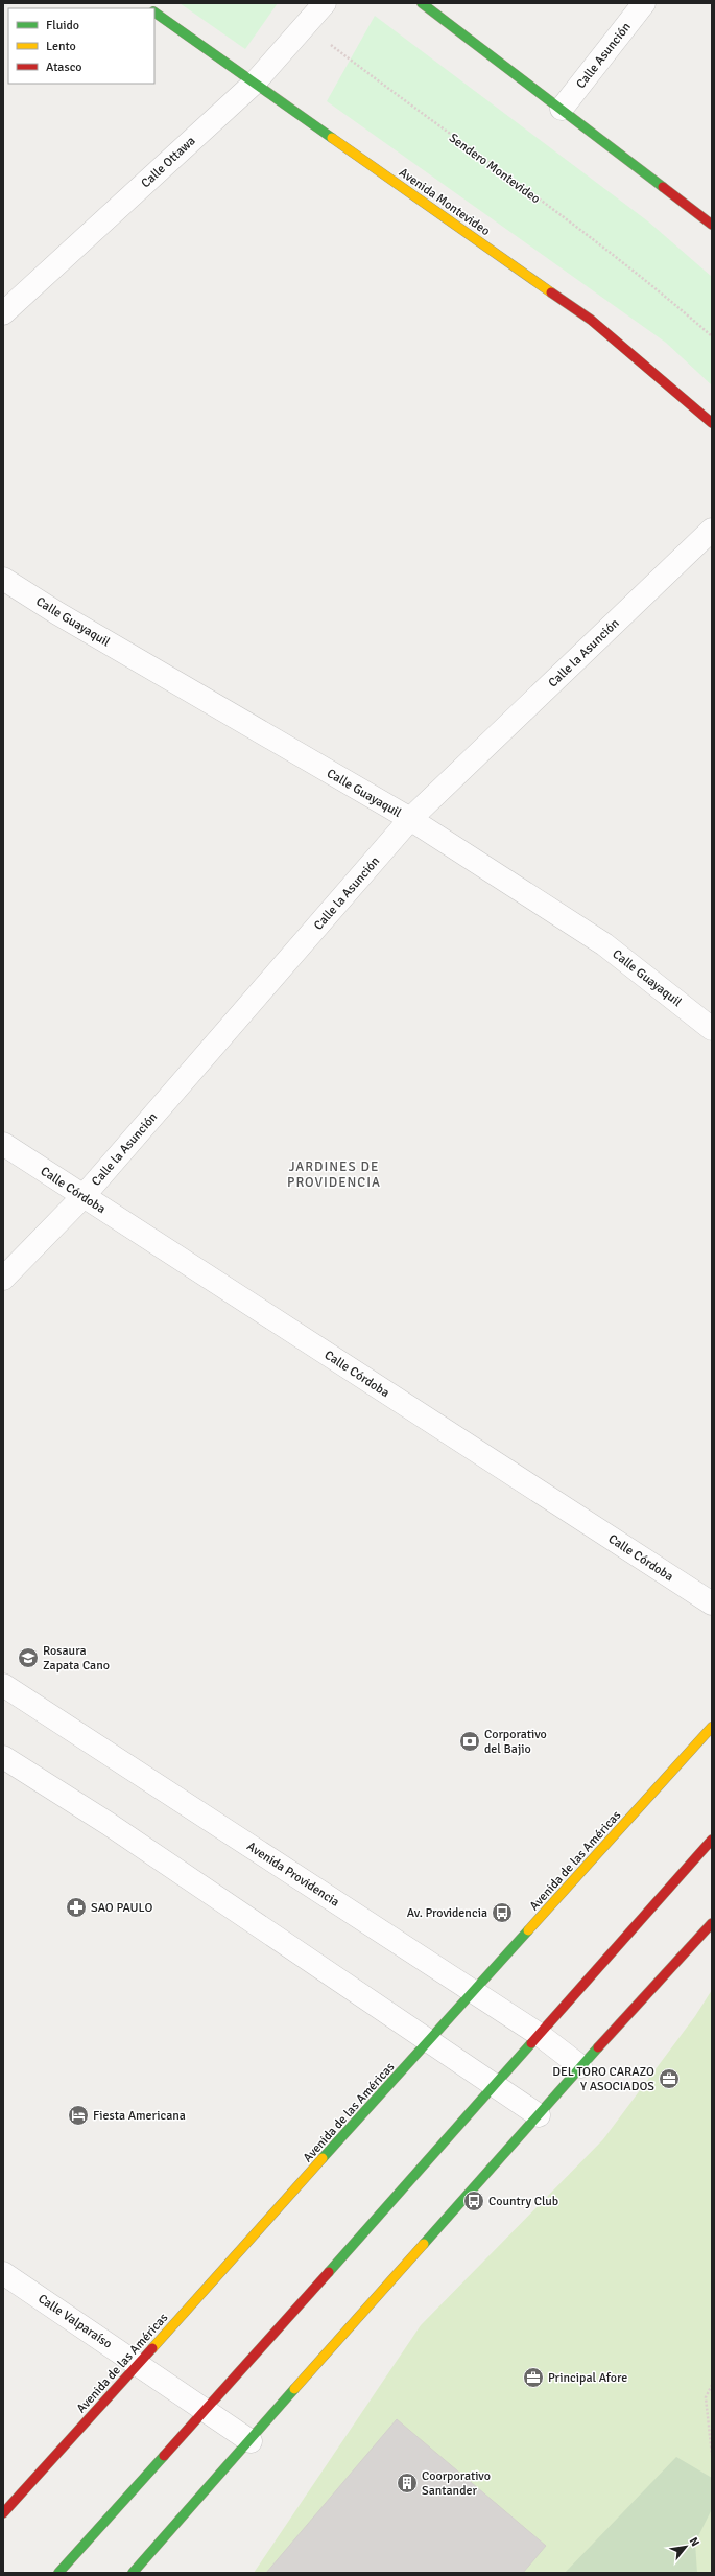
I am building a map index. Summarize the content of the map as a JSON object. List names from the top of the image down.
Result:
{
  "streets": {
    "main road": ["Avenida Montevideo", "Avenida de las Américas"],
    "street": [
      "Calle Asunción",
      "Calle Ottawa",
      "Calle Guayaquil",
      "Calle la Asunción",
      "Calle Córdoba",
      "Avenida Providencia",
      "Calle Valparaíso"
    ],
    "path": ["Sendero Montevideo"]
  },
  "crossings": [
    ["Calle Ottawa", "Sendero Montevideo"],
    ["Calle Ottawa", "Avenida Montevideo"],
    ["Calle Guayaquil", "Calle la Asunción"],
    ["Calle la Asunción", "Calle Córdoba"],
    ["Avenida de las Américas", "Avenida Providencia"],
    ["Avenida de las Américas", "Calle Valparaíso"]
  ],
  "districts": ["JARDINES DE PROVIDENCIA"],
  "places": {
    "school or university": ["Rosaura Zapata Cano"],
    "bank": ["Corporativo del Bajio"],
    "pharmacy": ["SAO PAULO"],
    "bus stop": ["Av. Providencia", "Country Club"],
    "office": ["DEL TORO CARAZO Y ASOCIADOS", "Principal Afore"],
    "hotel": ["Fiesta Americana"],
    "building": ["Coorporativo Santander"]
  },
  "legend": ["Fluido", "Lento", "Atasco"],
  "north": "top right"
}
